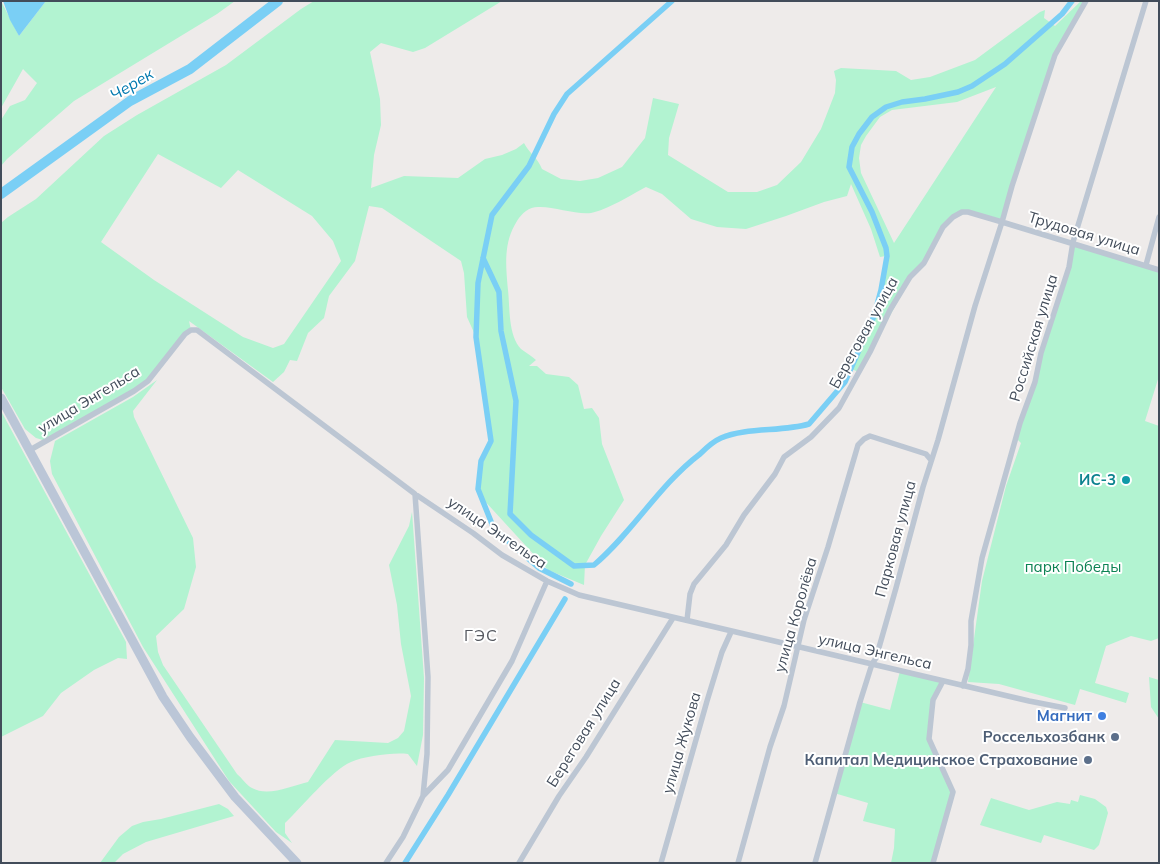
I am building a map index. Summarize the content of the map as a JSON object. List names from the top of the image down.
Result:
{
  "streets": {
    "street": [
      "Трудовая улица",
      "Береговая улица",
      "Российская улица",
      "улица Энгельса",
      "Парковая улица",
      "улица Королёва",
      "улица Жукова"
    ]
  },
  "crossings": [
    ["Трудовая улица", "Береговая улица"],
    ["Трудовая улица", "Российская улица"],
    ["Трудовая улица", "Парковая улица"],
    ["Береговая улица", "улица Энгельса"],
    ["Береговая улица", "Парковая улица"],
    ["Российская улица", "улица Энгельса"],
    ["улица Энгельса", "Парковая улица"],
    ["улица Энгельса", "улица Королёва"],
    ["улица Энгельса", "улица Жукова"]
  ],
  "districts": ["ГЭС"],
  "water": ["Черек"],
  "parks": ["парк Победы"],
  "places": [
    "ИС-3",
    "Магнит",
    "Россельхозбанк",
    "Капитал Медицинское Страхование"
  ]
}
